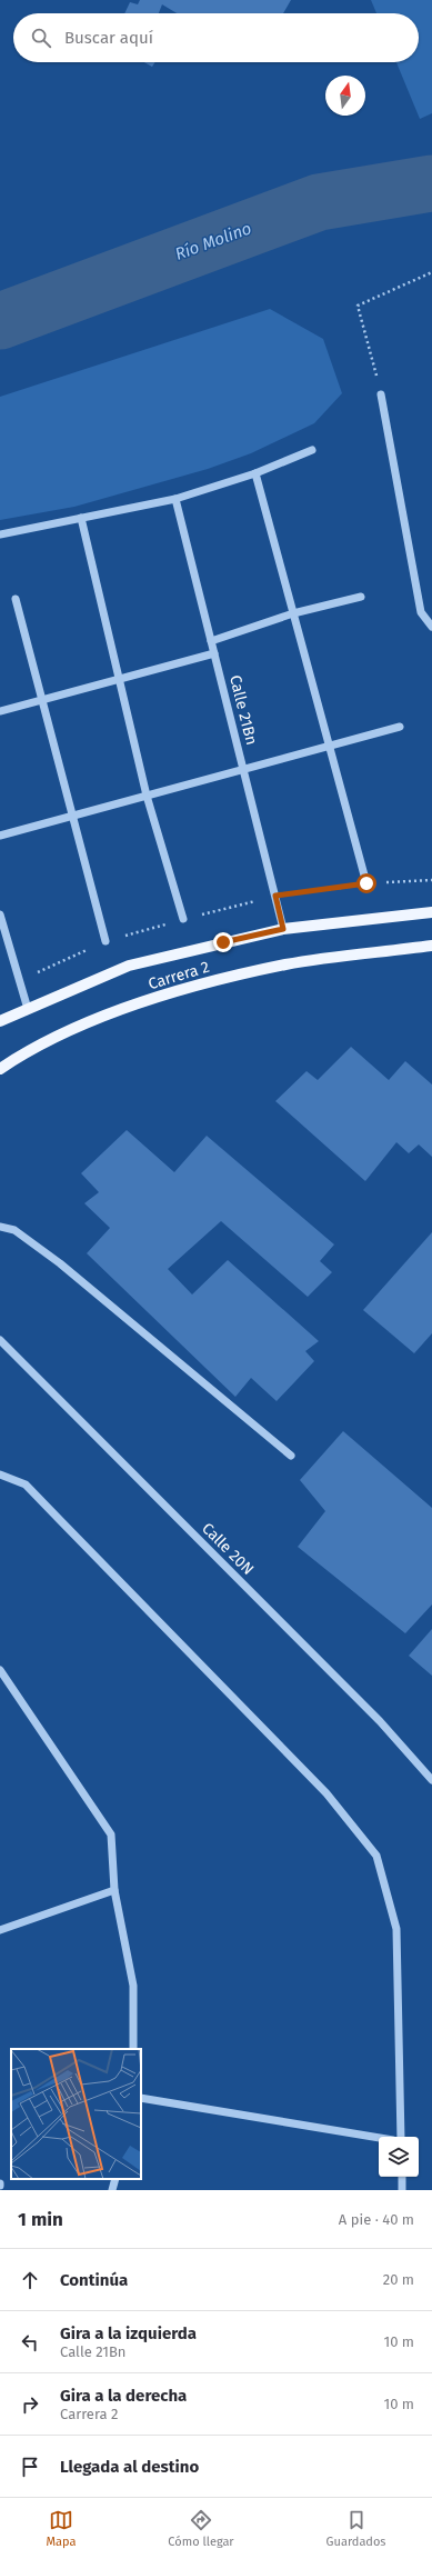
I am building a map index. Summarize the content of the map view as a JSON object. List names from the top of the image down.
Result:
{
  "streets": {
    "main road": ["Carrera 2"],
    "street": ["Calle 21Bn", "Calle 20N"]
  },
  "crossings": [
    ["Calle 21Bn", "Carrera 2"]
  ],
  "water": ["Río Molino"],
  "north": "top",
  "page": {
    "search": "Buscar aquí",
    "heading": ["1 min", "A pie · 40 m"],
    "list": [
      ["Continúa", "20 m"],
      ["Gira a la izquierda", "Calle 21Bn", "10 m"],
      ["Gira a la derecha", "Carrera 2", "10 m"],
      "Llegada al destino"
    ],
    "nav": ["Mapa", "Cómo llegar", "Guardados"]
  }
}
